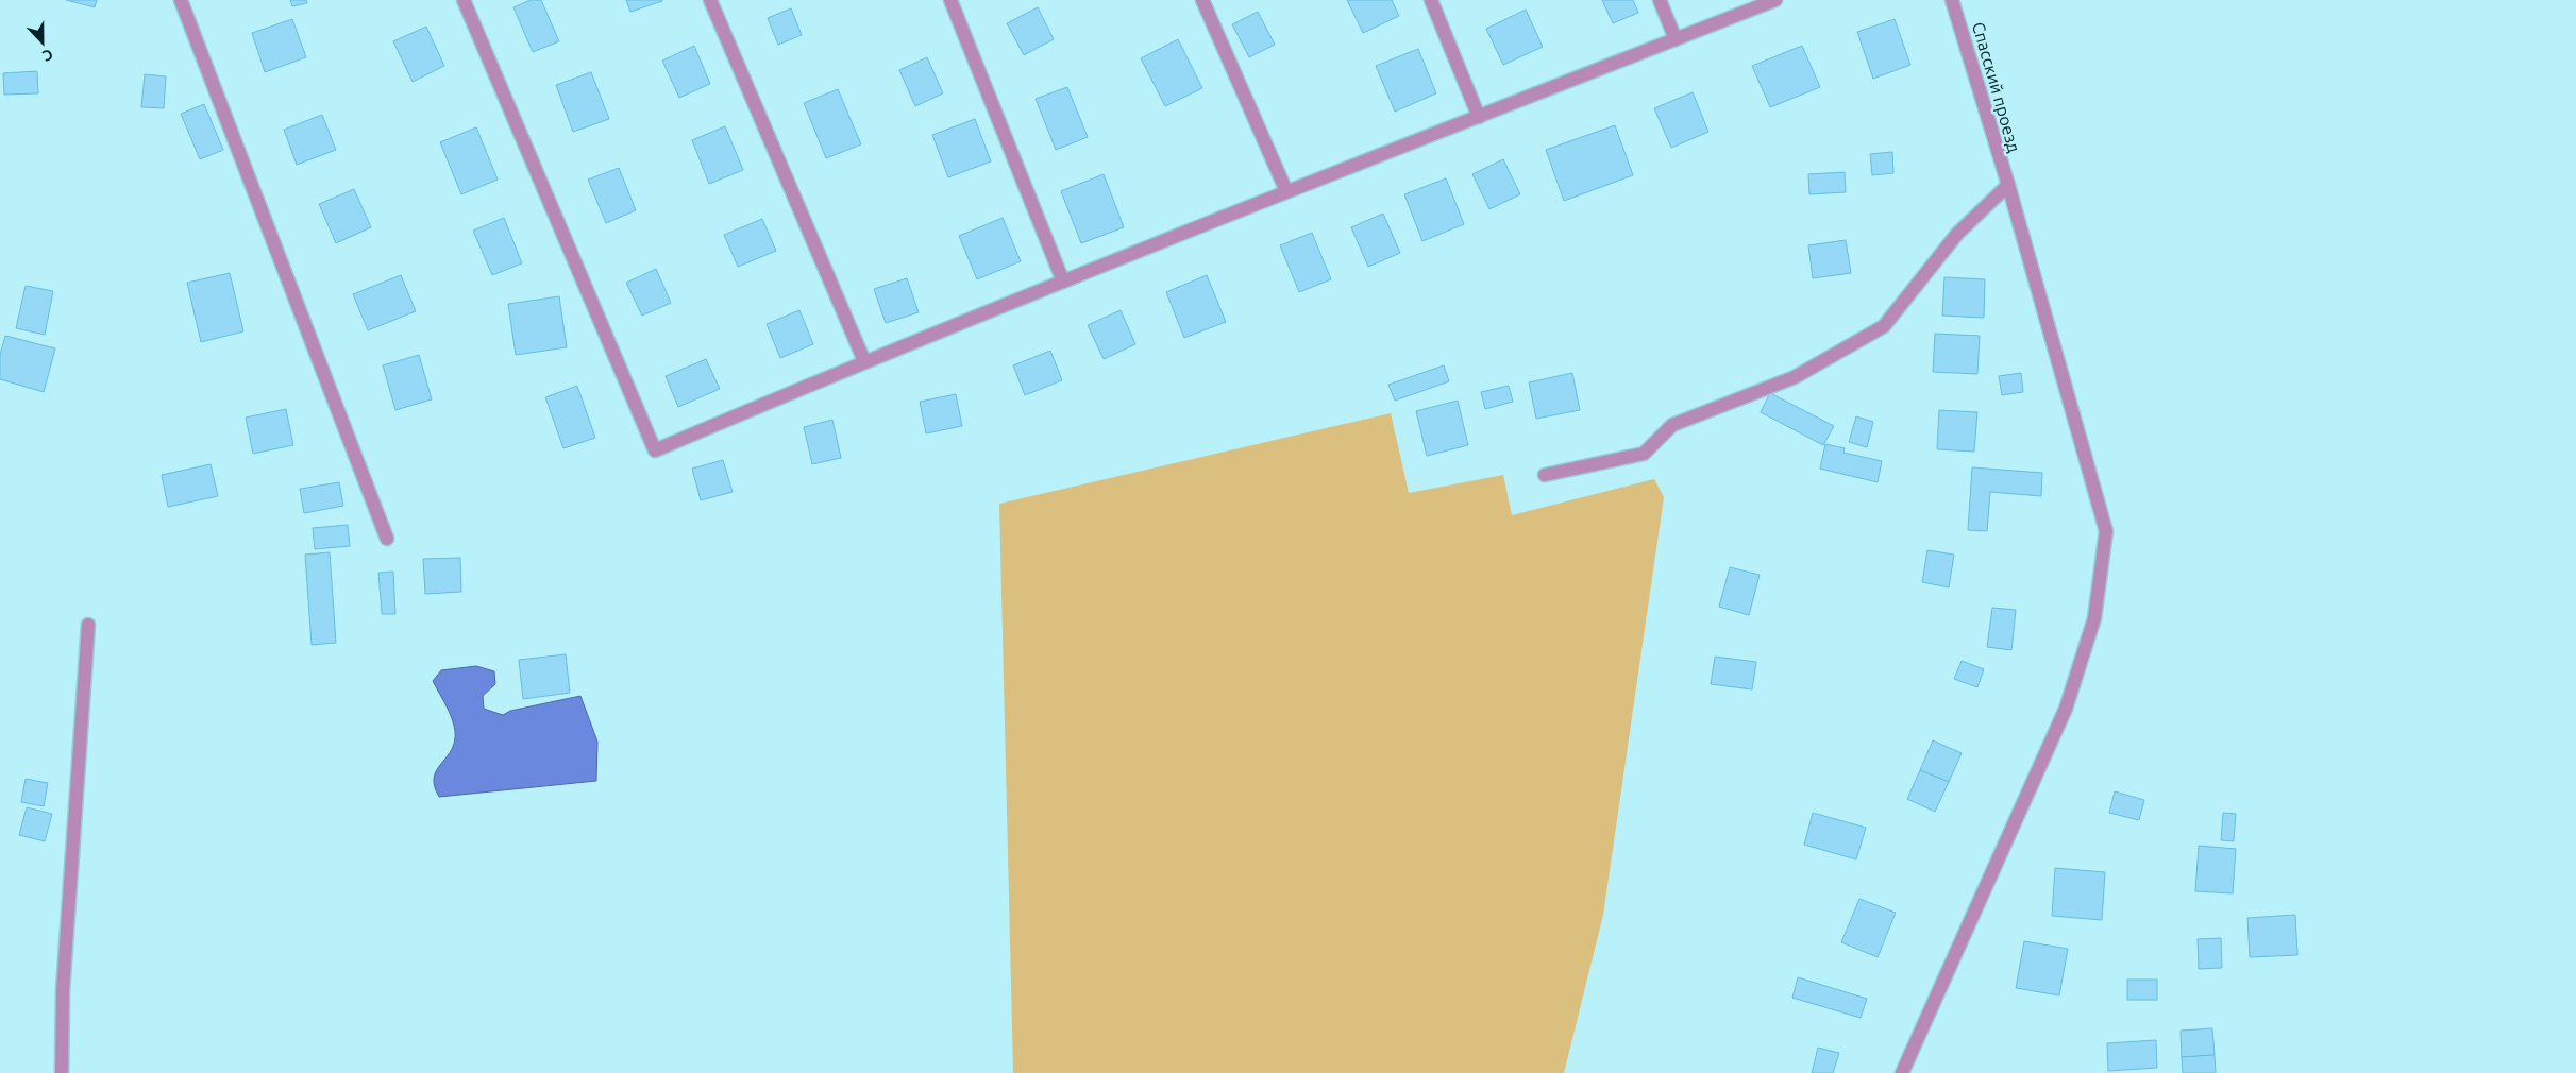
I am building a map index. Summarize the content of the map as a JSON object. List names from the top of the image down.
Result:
{
  "streets": {
    "street": ["Спасский проезд"]
  },
  "north": "bottom"
}
